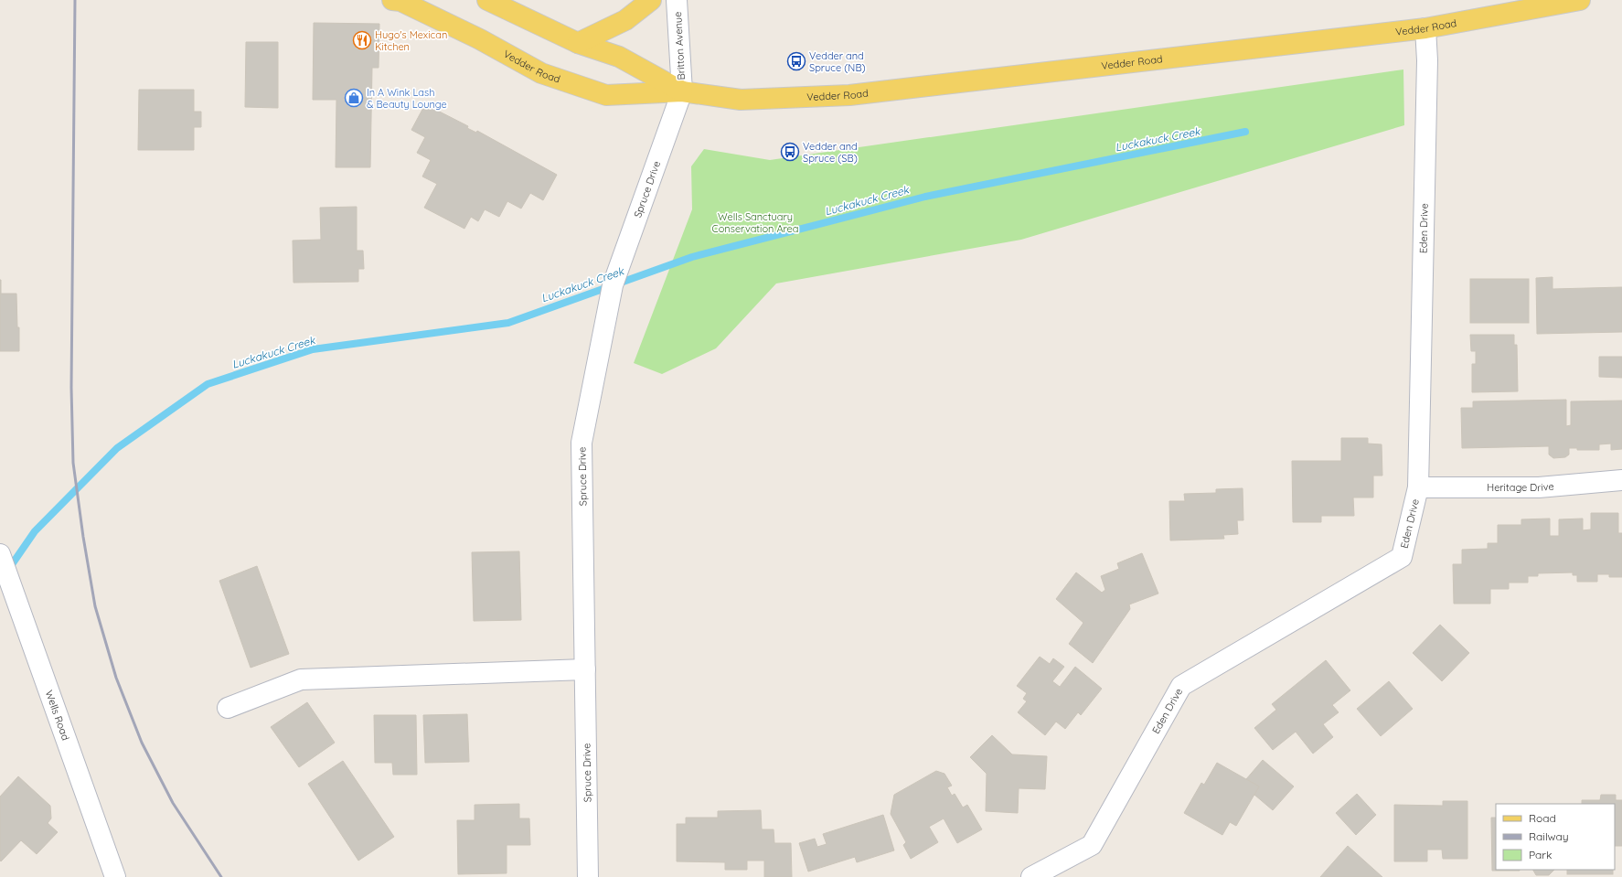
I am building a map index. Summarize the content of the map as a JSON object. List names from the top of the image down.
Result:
{
  "streets": {
    "main road": ["Vedder Road"],
    "street": [
      "Britton Avenue",
      "Spruce Drive",
      "Eden Drive",
      "Heritage Drive",
      "Wells Road"
    ]
  },
  "crossings": [
    ["Vedder Road", "Britton Avenue"],
    ["Vedder Road", "Spruce Drive"],
    ["Vedder Road", "Eden Drive"],
    ["Britton Avenue", "Spruce Drive"],
    ["Eden Drive", "Heritage Drive"]
  ],
  "water": ["Luckakuck Creek"],
  "parks": ["Wells Sanctuary Conservation Area"],
  "places": {
    "restaurant": ["Hugo's Mexican Kitchen"],
    "bus stop": ["Vedder and Spruce (NB)", "Vedder and Spruce (SB)"],
    "shop": ["In A Wink Lash & Beauty Lounge"]
  },
  "legend": ["Road", "Railway", "Park"]
}
